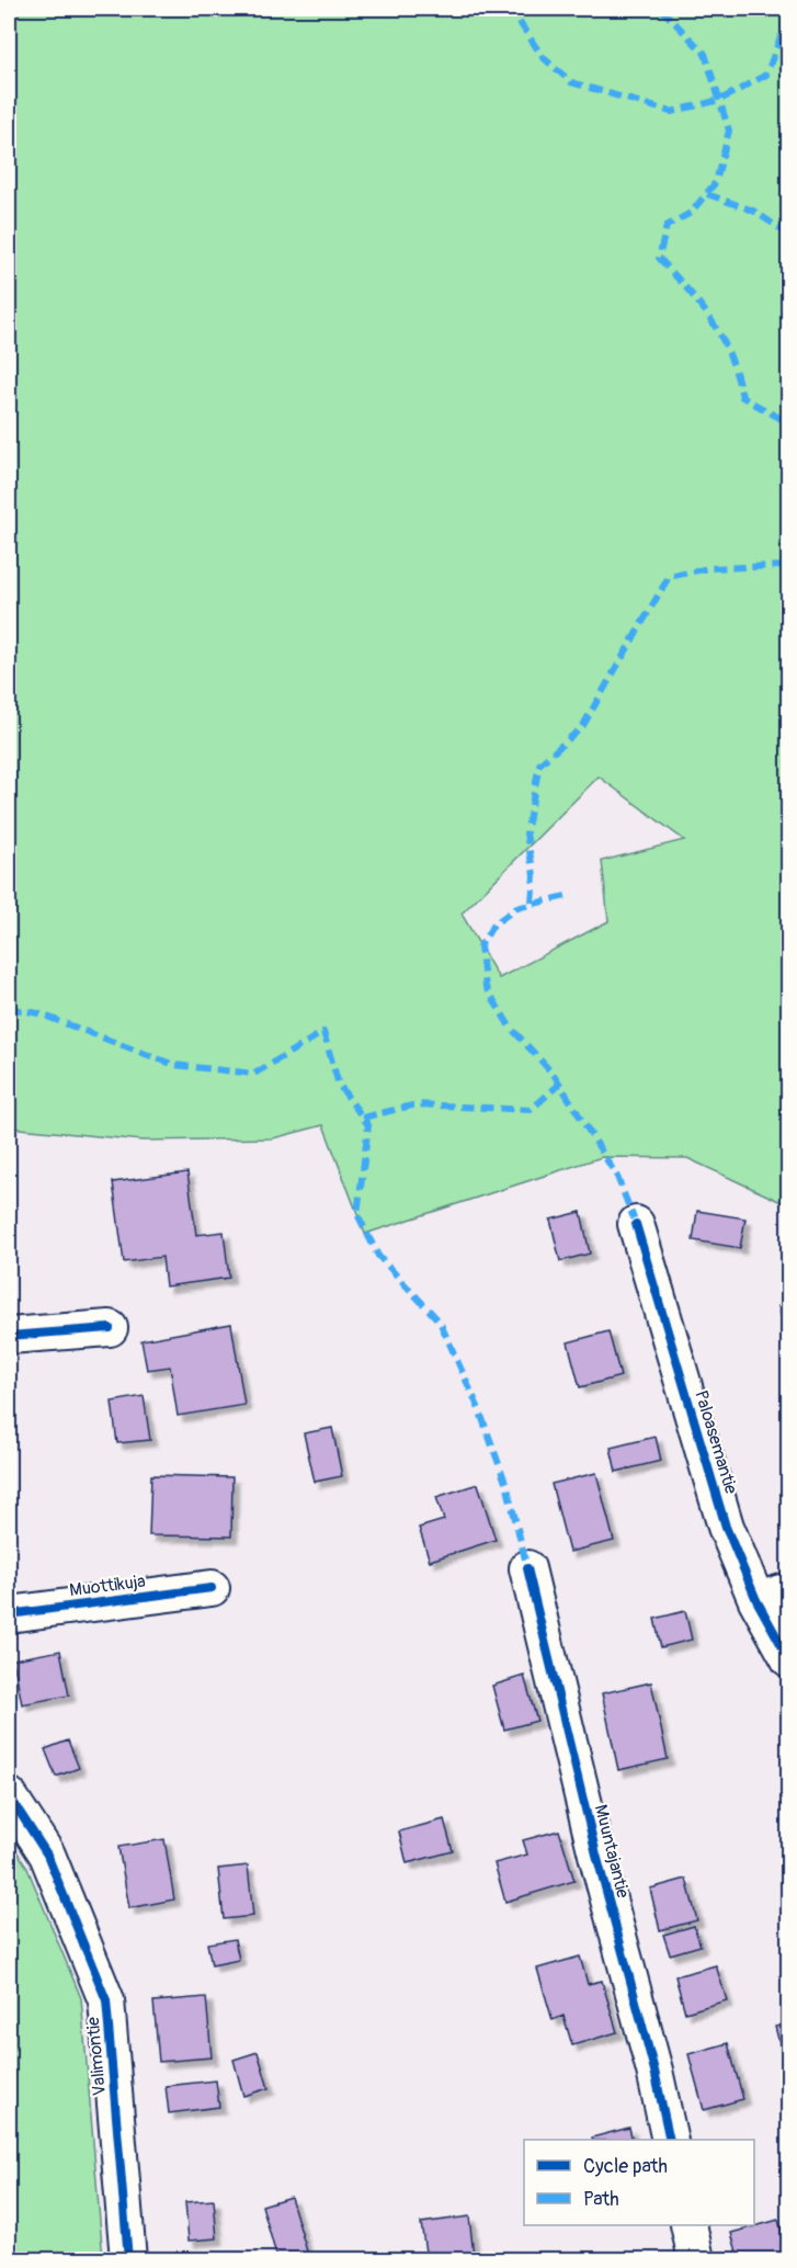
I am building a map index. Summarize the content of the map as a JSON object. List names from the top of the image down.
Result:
{
  "streets": {
    "street": [
      "Paloasemantie",
      "Muottikuja",
      "Muuntajantie",
      "Valimontie"
    ]
  },
  "legend": ["Cycle path", "Path"]
}
